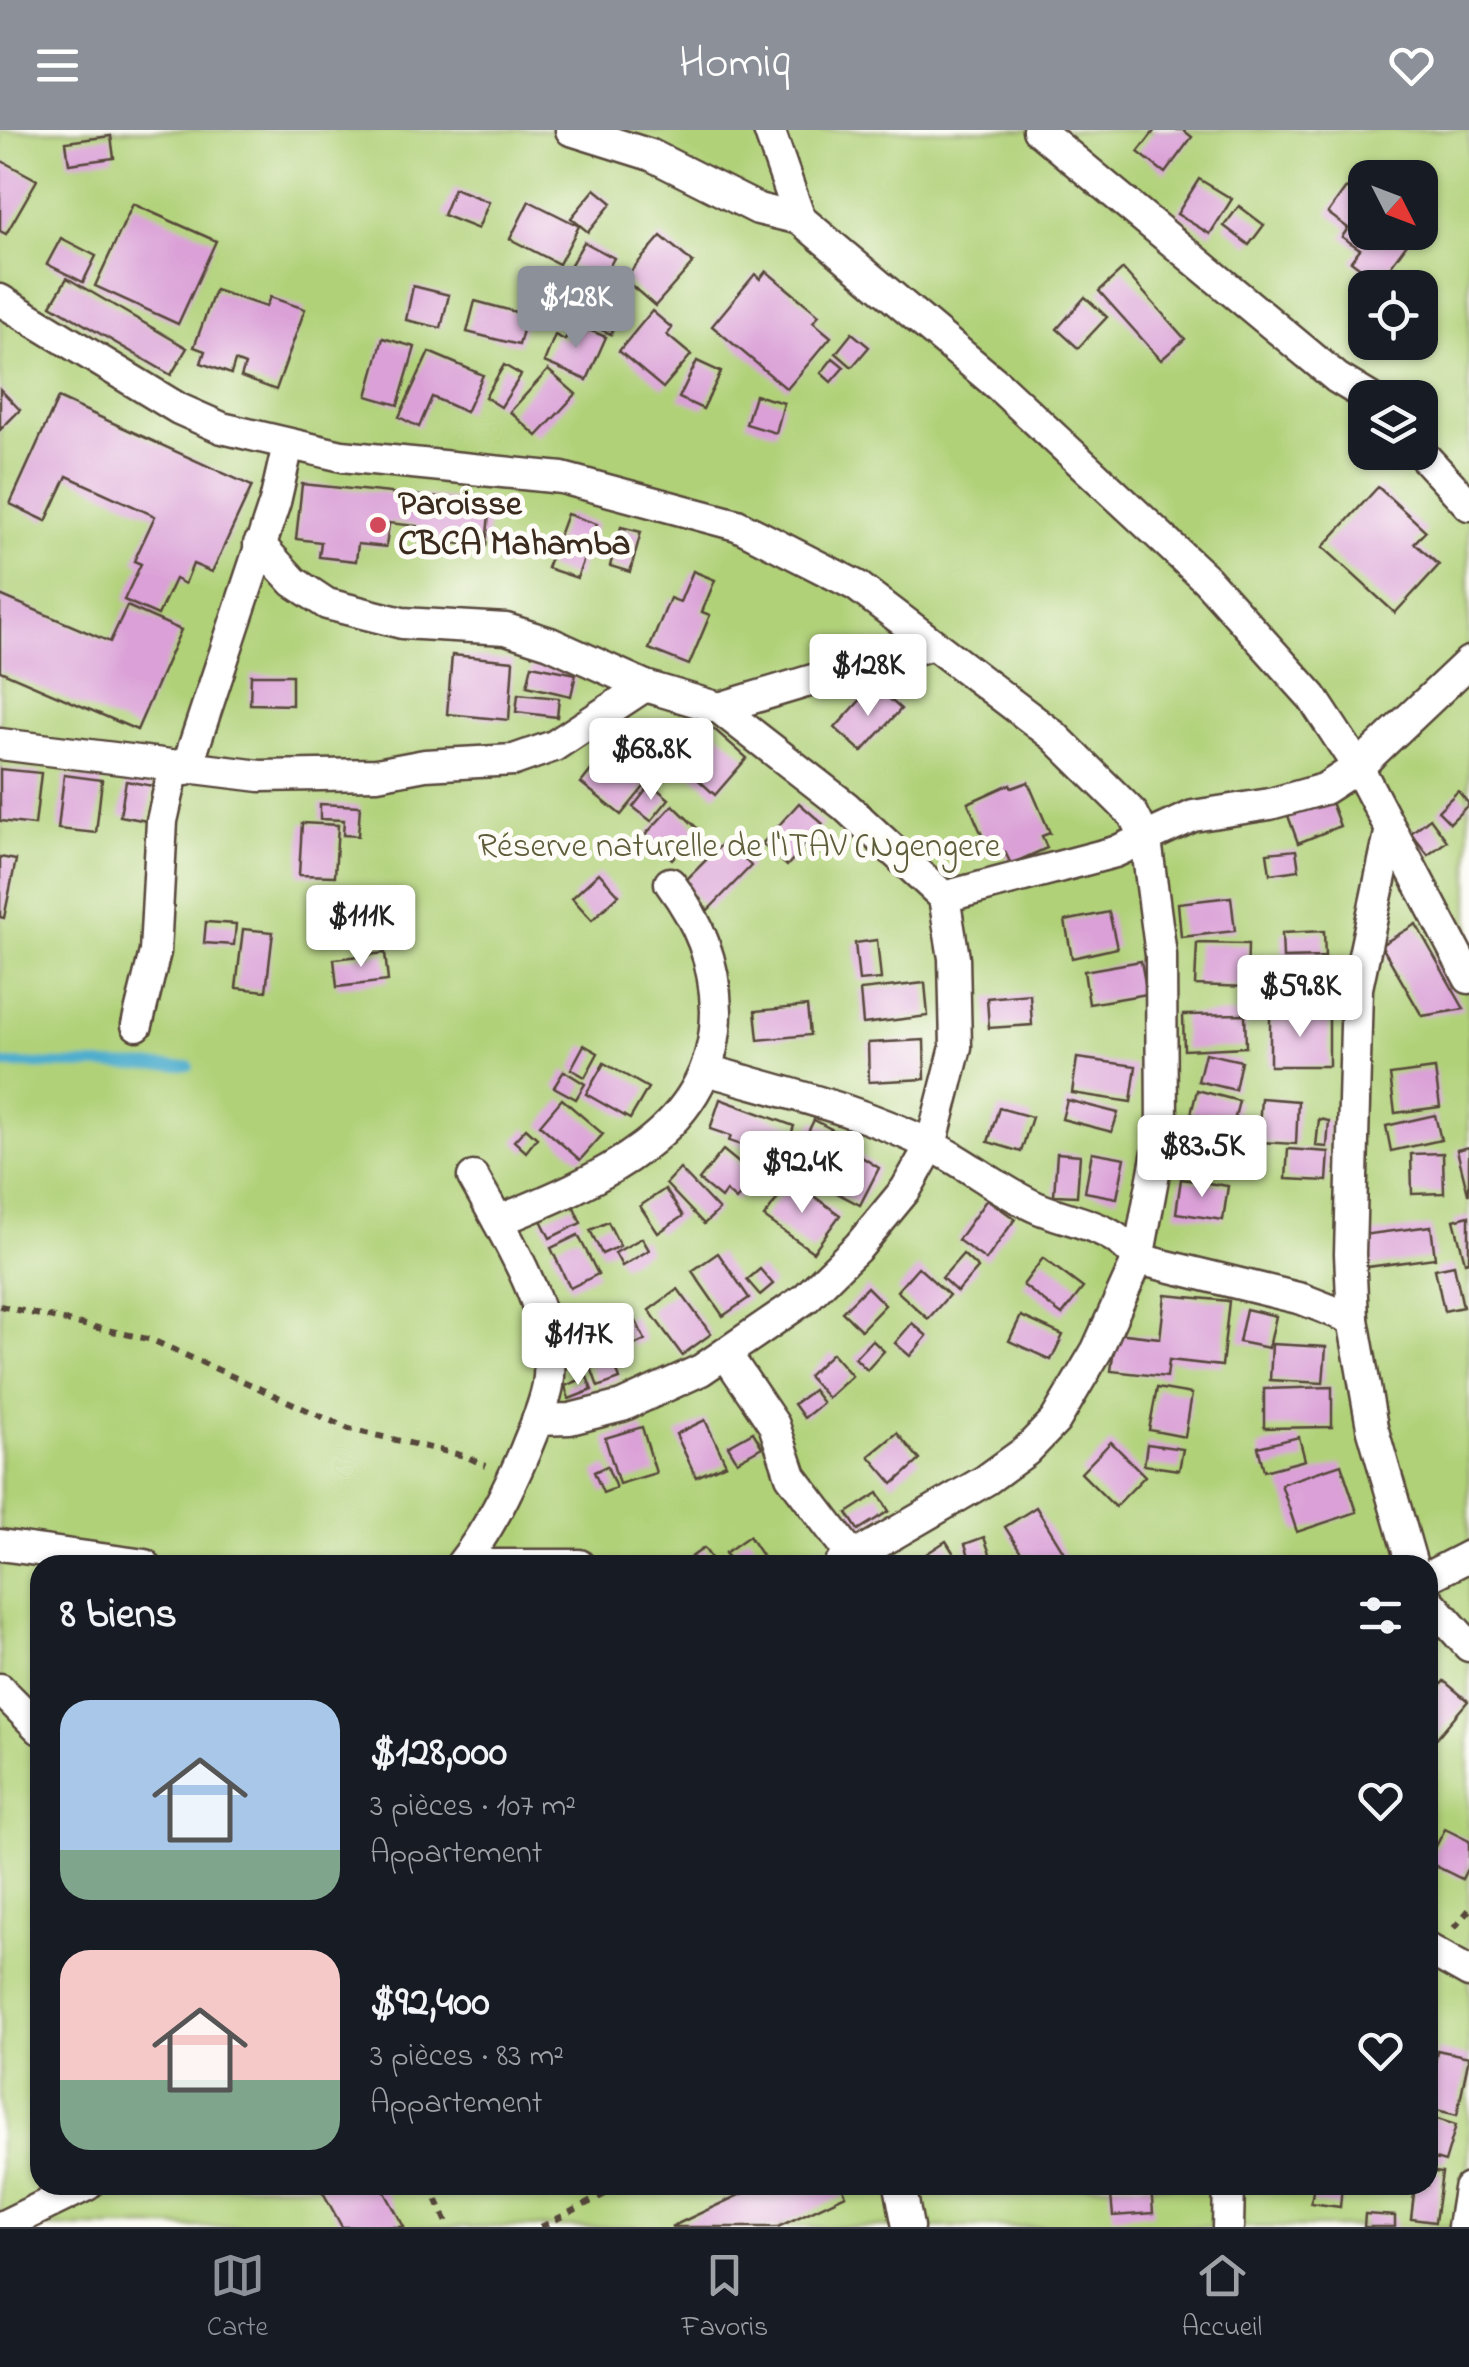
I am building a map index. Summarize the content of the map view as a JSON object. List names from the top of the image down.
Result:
{
  "parks": ["Réserve naturelle de l'ITAV (Ngengere"],
  "places": ["Paroisse CBCA Mahamba"],
  "north": "bottom right",
  "page": {
    "header": "Homiq",
    "price": [
      "$128K",
      "$128K",
      "$68.8K",
      "$111K",
      "$59.8K",
      "$83.5K",
      "$92.4K",
      "$117K"
    ],
    "heading": "8 biens",
    "list": [
      {
        "name": "$128,000",
        "note": "3 pièces · 107 m² · Appartement"
      },
      {
        "name": "$92,400",
        "note": "3 pièces · 83 m² · Appartement"
      }
    ],
    "tabs": ["Carte", "Favoris", "Accueil"]
  }
}
